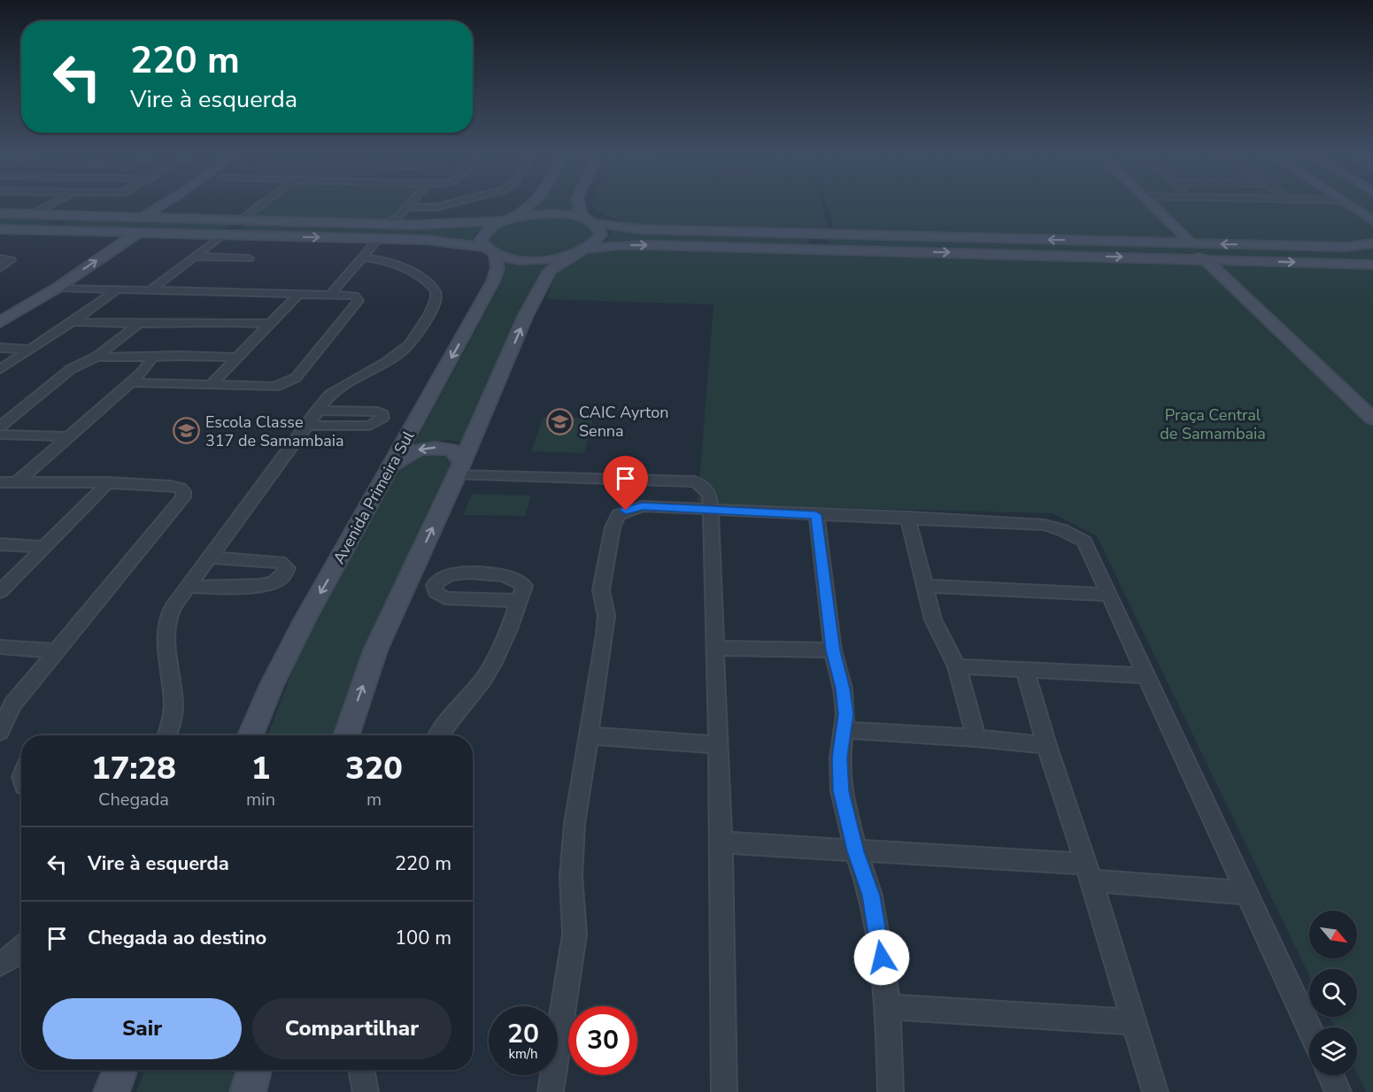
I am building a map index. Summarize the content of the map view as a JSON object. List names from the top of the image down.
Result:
{
  "streets": {
    "main road": ["Avenida Primeira Sul"]
  },
  "parks": ["Praça Central de Samambaia"],
  "places": {
    "school or university": ["CAIC Ayrton Senna", "Escola Classe 317 de Samambaia"]
  },
  "north": "bottom right",
  "page": {
    "turn": ["220 m", "Vire à esquerda"],
    "eta": [
      "17:28",
      "Chegada",
      "1",
      "min",
      "320",
      "m"
    ],
    "list": [
      {
        "name": "Vire à esquerda",
        "value": "220 m"
      },
      {
        "name": "Chegada ao destino",
        "value": "100 m"
      }
    ],
    "buttons": ["Sair", "Compartilhar"],
    "speed": "20 km/h",
    "limit": "30"
  }
}
